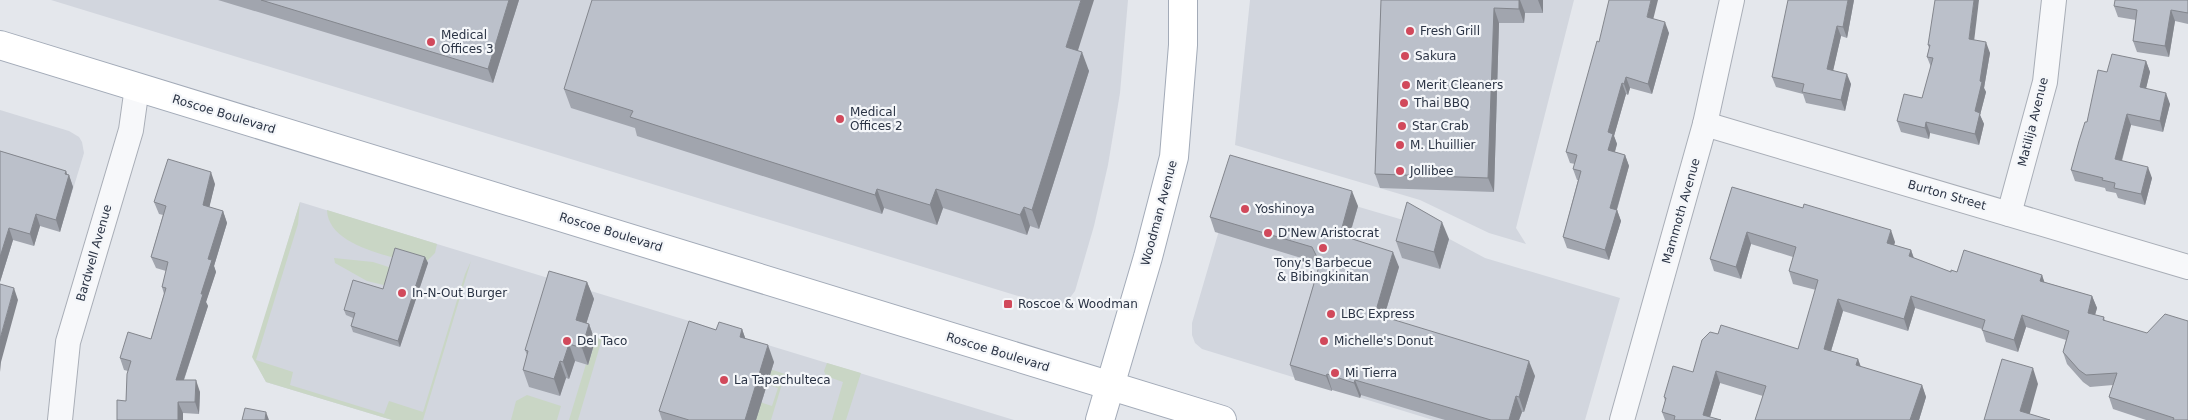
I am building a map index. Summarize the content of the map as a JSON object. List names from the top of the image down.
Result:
{
  "streets": {
    "main road": ["Roscoe Boulevard", "Woodman Avenue"],
    "street": [
      "Matilija Avenue",
      "Burton Street",
      "Mammoth Avenue",
      "Bardwell Avenue"
    ]
  },
  "crossings": [
    ["Roscoe Boulevard", "Woodman Avenue"],
    ["Roscoe Boulevard", "Bardwell Avenue"],
    ["Matilija Avenue", "Burton Street"],
    ["Burton Street", "Mammoth Avenue"]
  ],
  "places": {
    "other": [
      "Fresh Grill",
      "Medical Offices 3",
      "Sakura",
      "Merit Cleaners",
      "Thai BBQ",
      "Medical Offices 2",
      "Star Crab",
      "M. Lhuillier",
      "Jollibee",
      "Yoshinoya",
      "D'New Aristocrat",
      "Tony's Barbecue & Bibingkinitan",
      "In-N-Out Burger",
      "LBC Express",
      "Del Taco",
      "Michelle's Donut",
      "Mi Tierra",
      "La Tapachulteca"
    ],
    "transit": ["Roscoe & Woodman"]
  }
}
